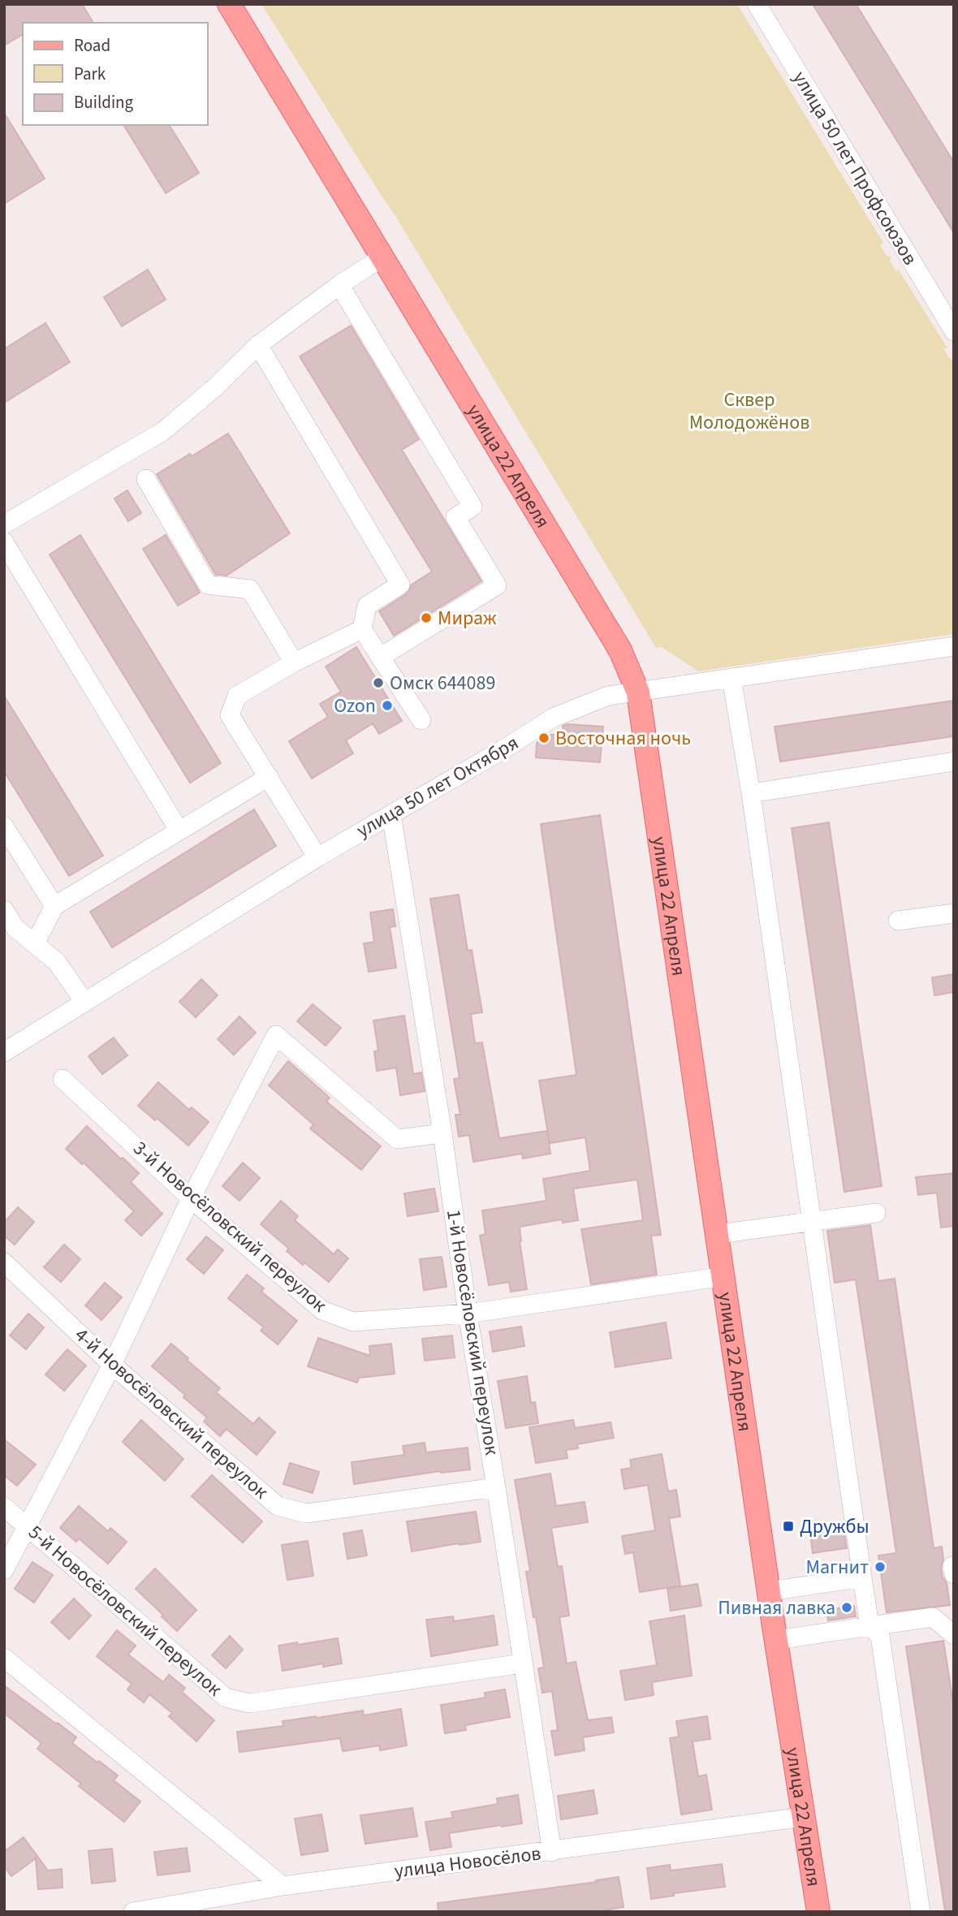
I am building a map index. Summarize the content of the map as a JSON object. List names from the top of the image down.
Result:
{
  "streets": {
    "main road": ["улица 22 Апреля"],
    "street": [
      "улица 50 лет Профсоюзов",
      "улица 50 лет Октября",
      "3-й Новосёловский переулок",
      "1-й Новосёловский переулок",
      "4-й Новосёловский переулок",
      "5-й Новосёловский переулок",
      "улица Новосёлов"
    ]
  },
  "crossings": [
    ["улица 22 Апреля", "улица 50 лет Октября"],
    ["улица 22 Апреля", "3-й Новосёловский переулок"],
    ["улица 22 Апреля", "улица Новосёлов"],
    ["улица 50 лет Октября", "1-й Новосёловский переулок"],
    ["3-й Новосёловский переулок", "1-й Новосёловский переулок"],
    ["1-й Новосёловский переулок", "4-й Новосёловский переулок"],
    ["1-й Новосёловский переулок", "5-й Новосёловский переулок"],
    ["1-й Новосёловский переулок", "улица Новосёлов"]
  ],
  "parks": ["Сквер Молодожёнов"],
  "places": {
    "other": [
      "Мираж",
      "Омск 644089",
      "Ozon",
      "Восточная ночь",
      "Магнит",
      "Пивная лавка"
    ],
    "transit": ["Дружбы"]
  },
  "legend": ["Road", "Park", "Building"]
}
